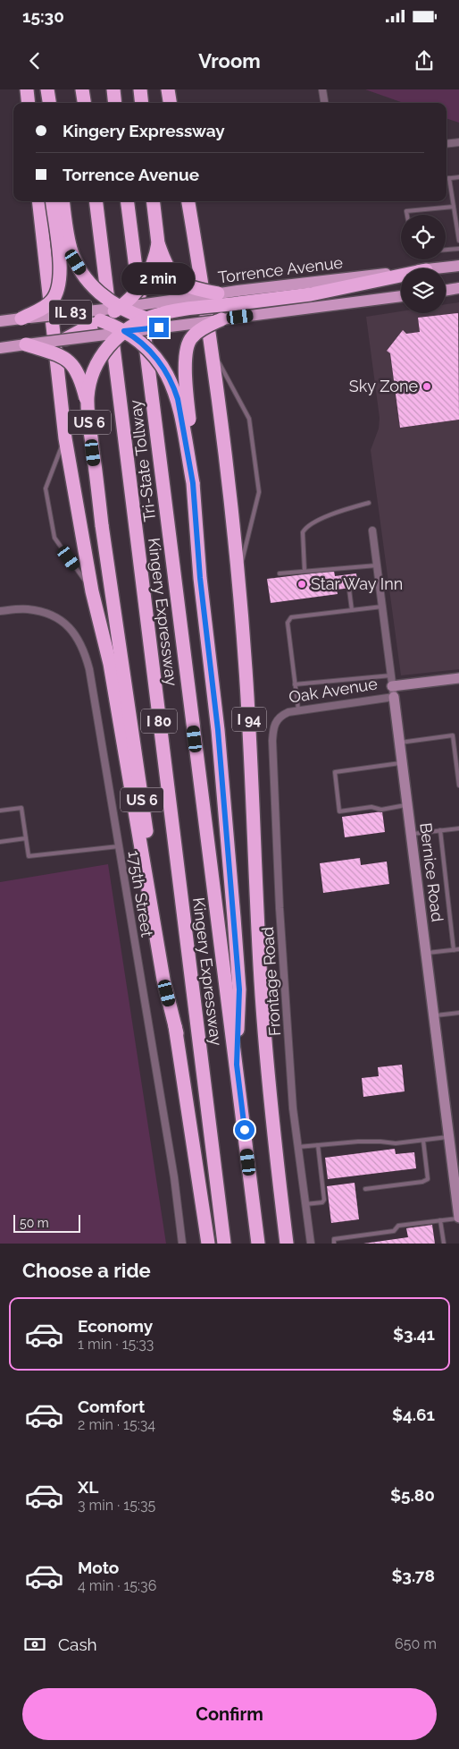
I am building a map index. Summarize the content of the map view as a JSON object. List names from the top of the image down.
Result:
{
  "streets": {
    "highway": [
      "US 6",
      "Tri-State Tollway",
      "Kingery Expressway",
      "I 94",
      "I 80"
    ],
    "main road": ["Torrence Avenue", "IL 83"],
    "street": [
      "Oak Avenue",
      "Bernice Road",
      "175th Street",
      "Frontage Road"
    ]
  },
  "crossings": [
    ["Torrence Avenue", "US 6"],
    ["IL 83", "US 6"],
    ["Tri-State Tollway", "Kingery Expressway"],
    ["Oak Avenue", "Bernice Road"],
    ["Oak Avenue", "Frontage Road"]
  ],
  "places": ["Sky Zone", "Star Way Inn"],
  "scale_bar": "50 m",
  "page": {
    "status": "15:30",
    "header": "Vroom",
    "banner": ["Kingery Expressway", "Torrence Avenue"],
    "bubble": "2 min",
    "scale": "50 m",
    "heading": "Choose a ride",
    "list": [
      {
        "name": "Economy",
        "note": "1 min · 15:33",
        "value": "$3.41"
      },
      {
        "name": "Comfort",
        "note": "2 min · 15:34",
        "value": "$4.61"
      },
      {
        "name": "XL",
        "note": "3 min · 15:35",
        "value": "$5.80"
      },
      {
        "name": "Moto",
        "note": "4 min · 15:36",
        "value": "$3.78"
      }
    ],
    "pay": ["Cash", "650 m"],
    "buttons": "Confirm"
  }
}
